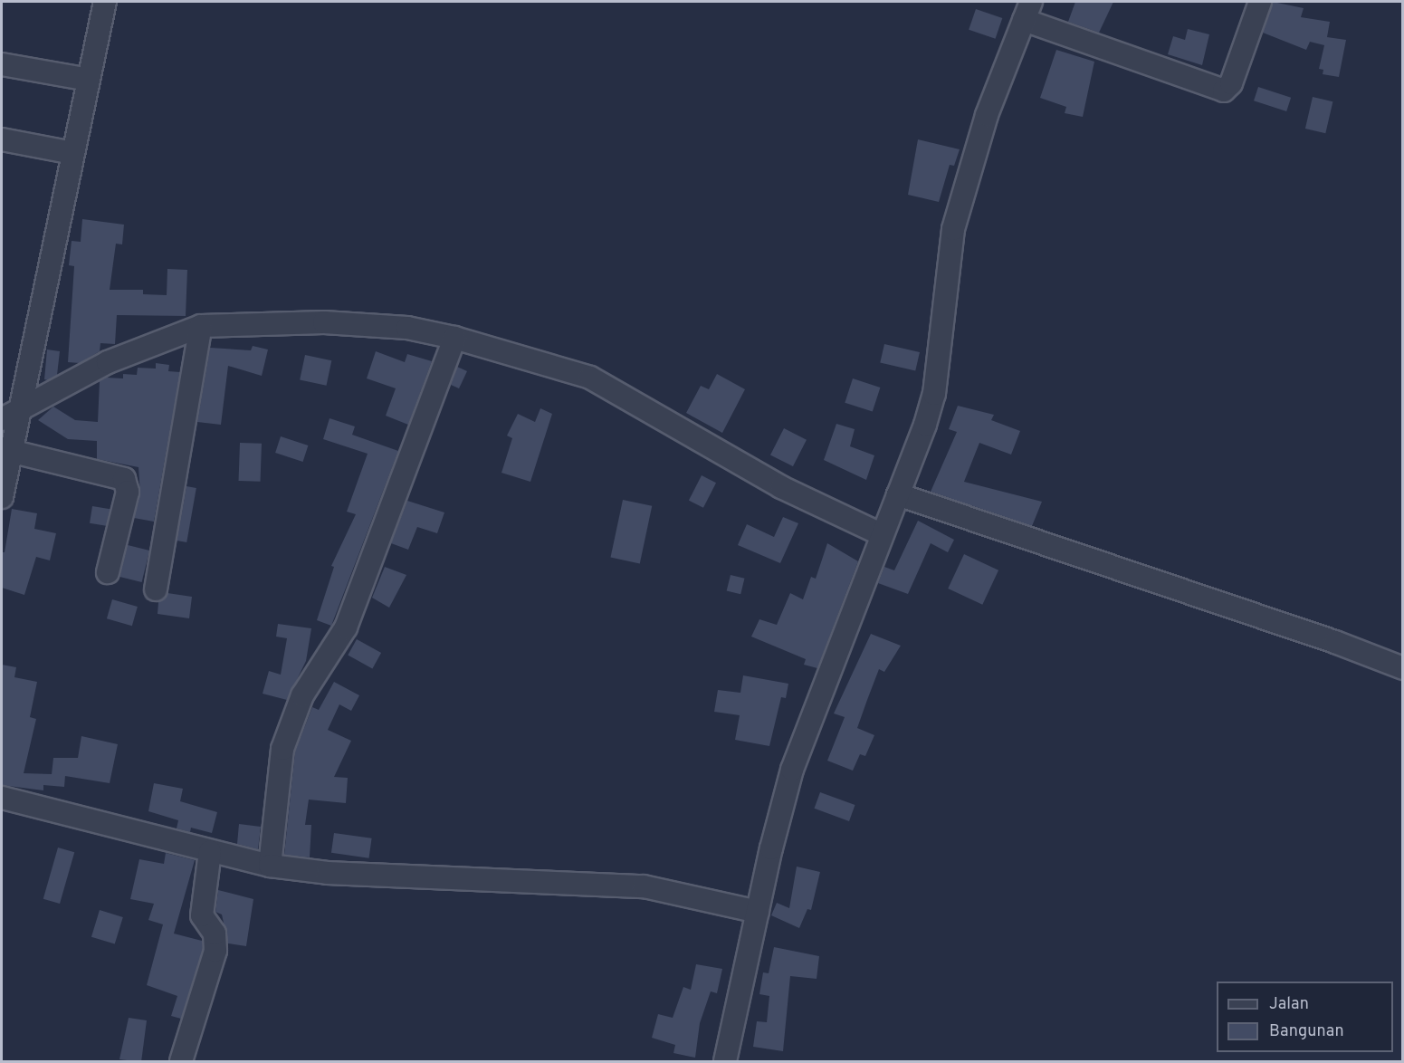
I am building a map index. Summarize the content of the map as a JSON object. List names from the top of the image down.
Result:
{
  "legend": ["Jalan", "Bangunan"]
}
